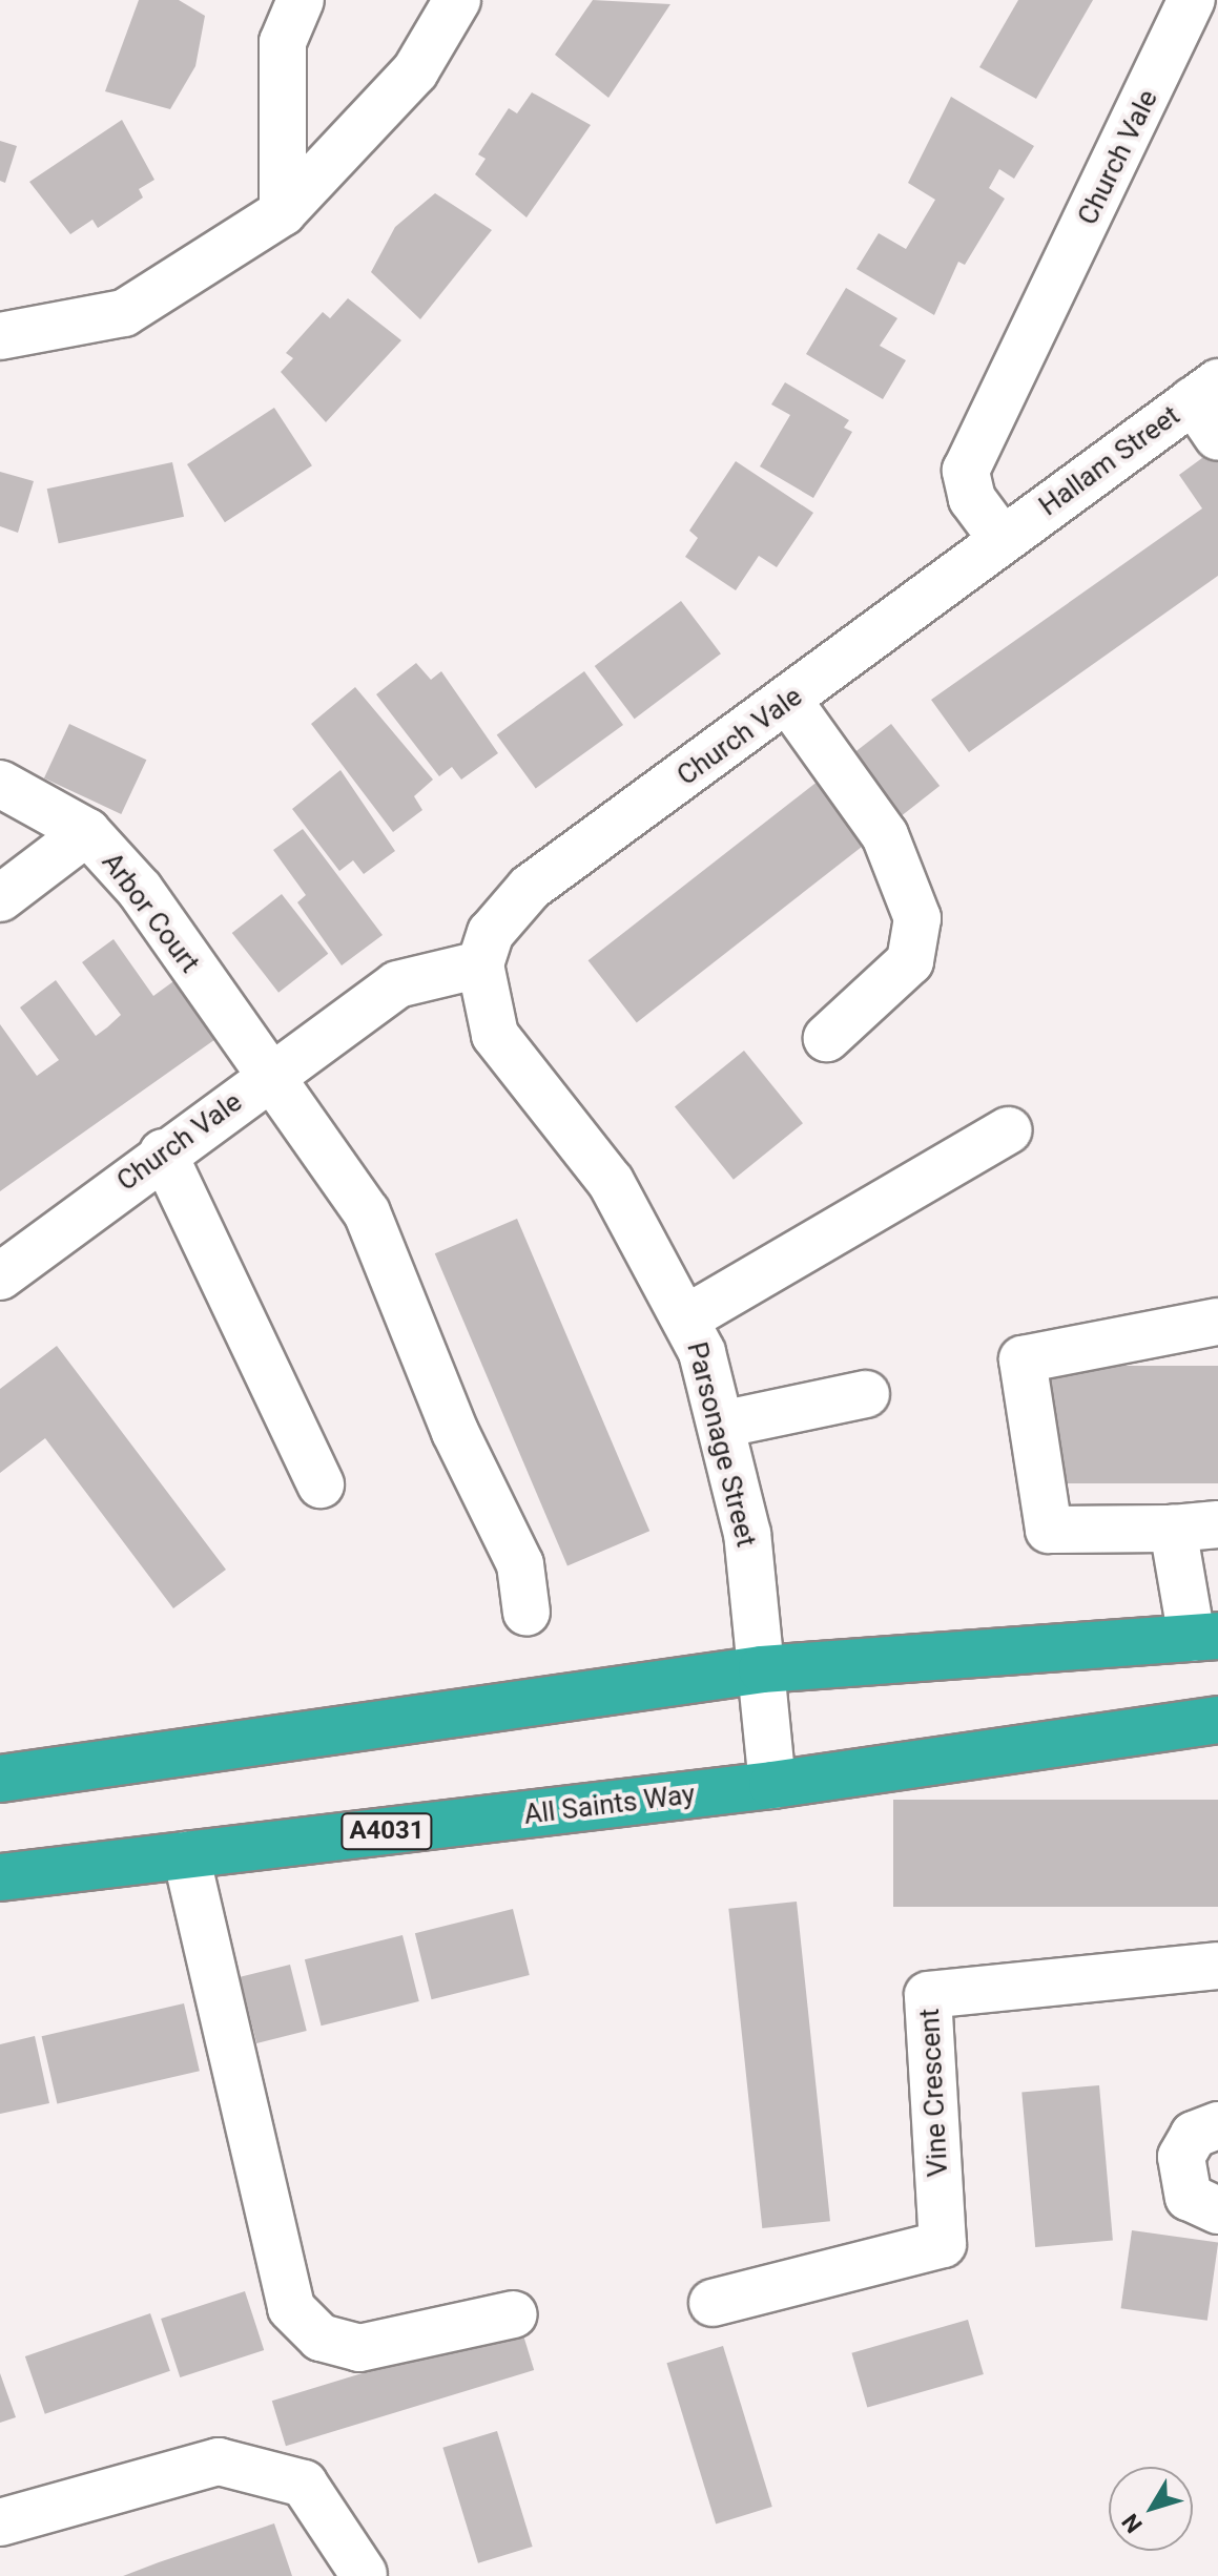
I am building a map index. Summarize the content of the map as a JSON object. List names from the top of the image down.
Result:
{
  "streets": {
    "highway": ["All Saints Way", "A4031"],
    "street": [
      "Church Vale",
      "Hallam Street",
      "Arbor Court",
      "Parsonage Street",
      "Vine Crescent"
    ]
  },
  "crossings": [
    ["Church Vale", "Hallam Street"],
    ["Church Vale", "Arbor Court"],
    ["Church Vale", "Parsonage Street"],
    ["Parsonage Street", "All Saints Way"]
  ],
  "north": "bottom left"
}
